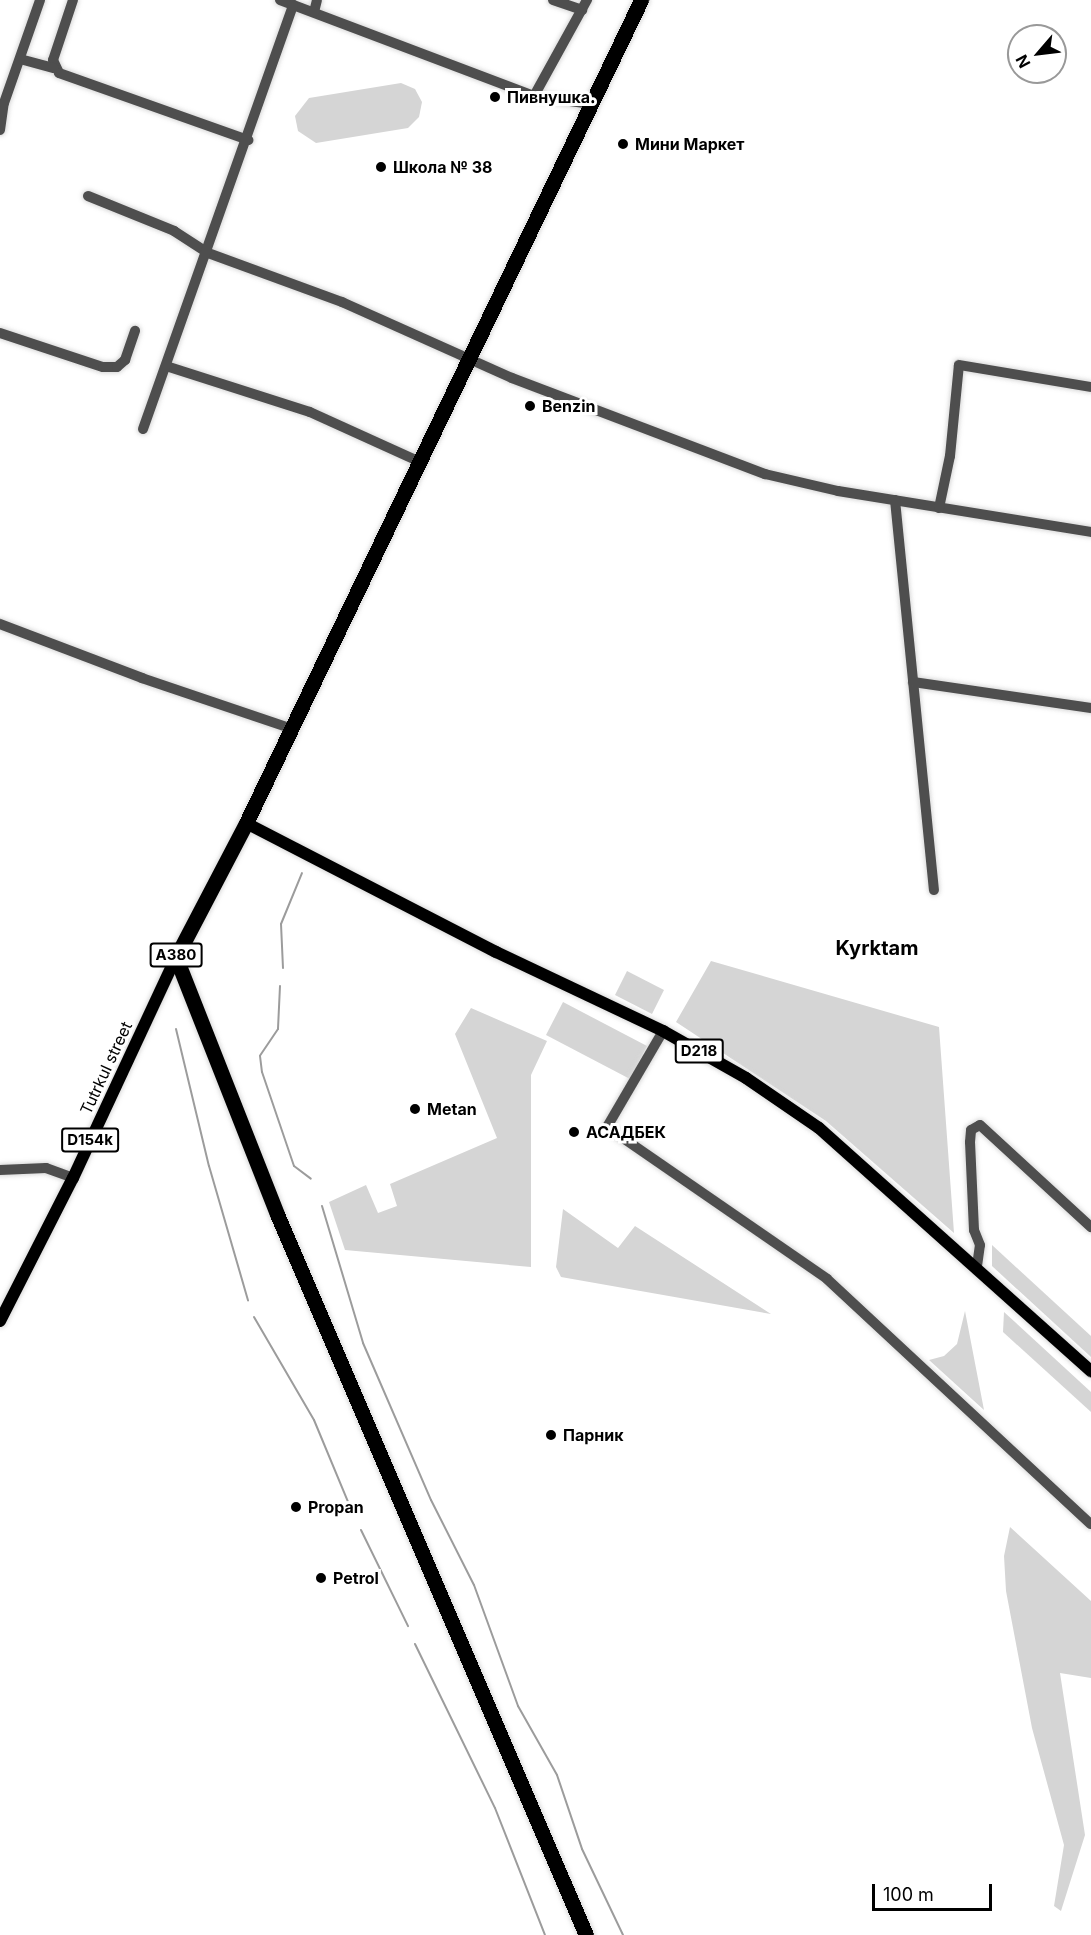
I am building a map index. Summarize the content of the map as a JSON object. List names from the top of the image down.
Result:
{
  "streets": {
    "highway": ["A380"],
    "main road": ["D218", "Tutrkul street", "D154k"]
  },
  "crossings": [
    ["A380", "D218"],
    ["A380", "Tutrkul street"]
  ],
  "districts": ["Kyrktam"],
  "places": [
    "Пивнушка.",
    "Мини Маркет",
    "Школа № 38",
    "Benzin",
    "Metan",
    "АСАДБЕК",
    "Парник",
    "Propan",
    "Petrol"
  ],
  "scale_bar": "100 m",
  "north": "bottom left"
}
